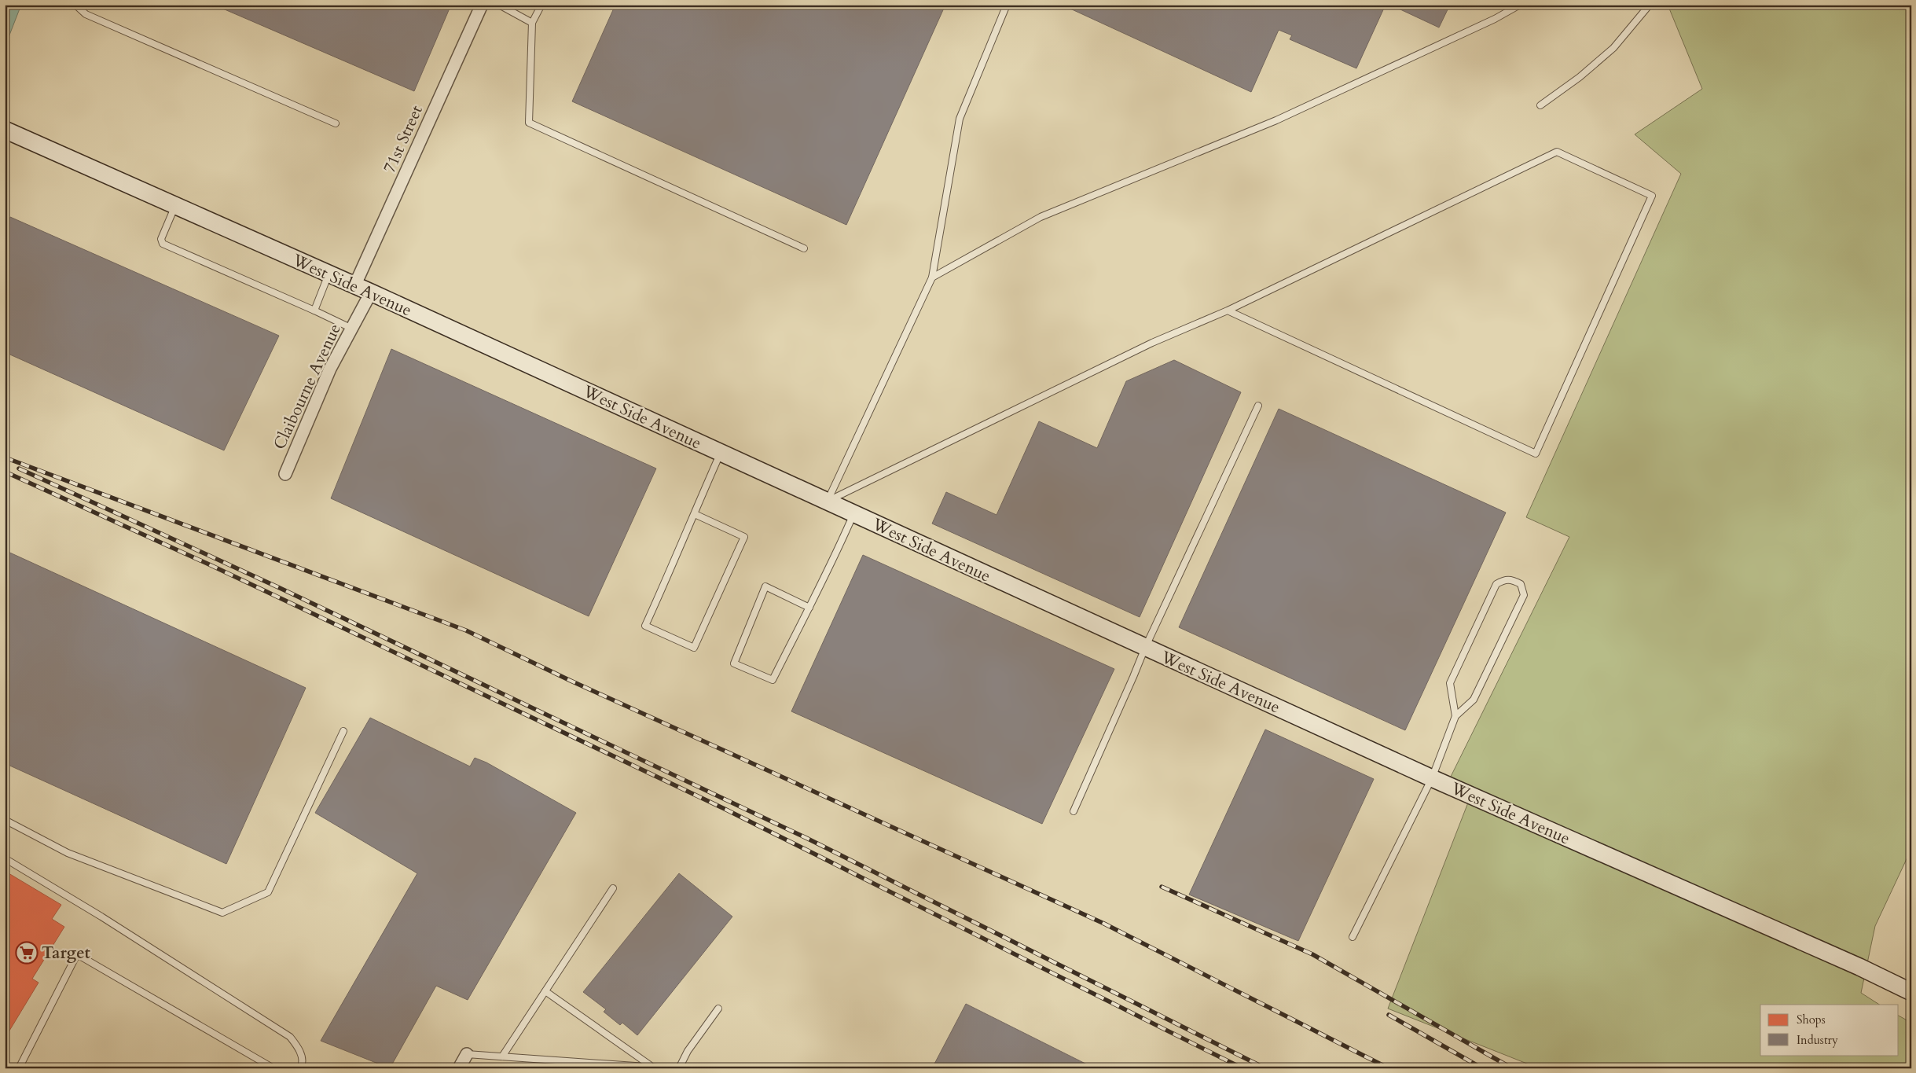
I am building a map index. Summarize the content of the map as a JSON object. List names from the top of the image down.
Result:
{
  "streets": {
    "street": ["71st Street", "West Side Avenue", "Claibourne Avenue"]
  },
  "crossings": [
    ["71st Street", "West Side Avenue"],
    ["West Side Avenue", "Claibourne Avenue"]
  ],
  "places": {
    "supermarket": ["Target"]
  },
  "legend": ["Shops", "Industry"]
}
